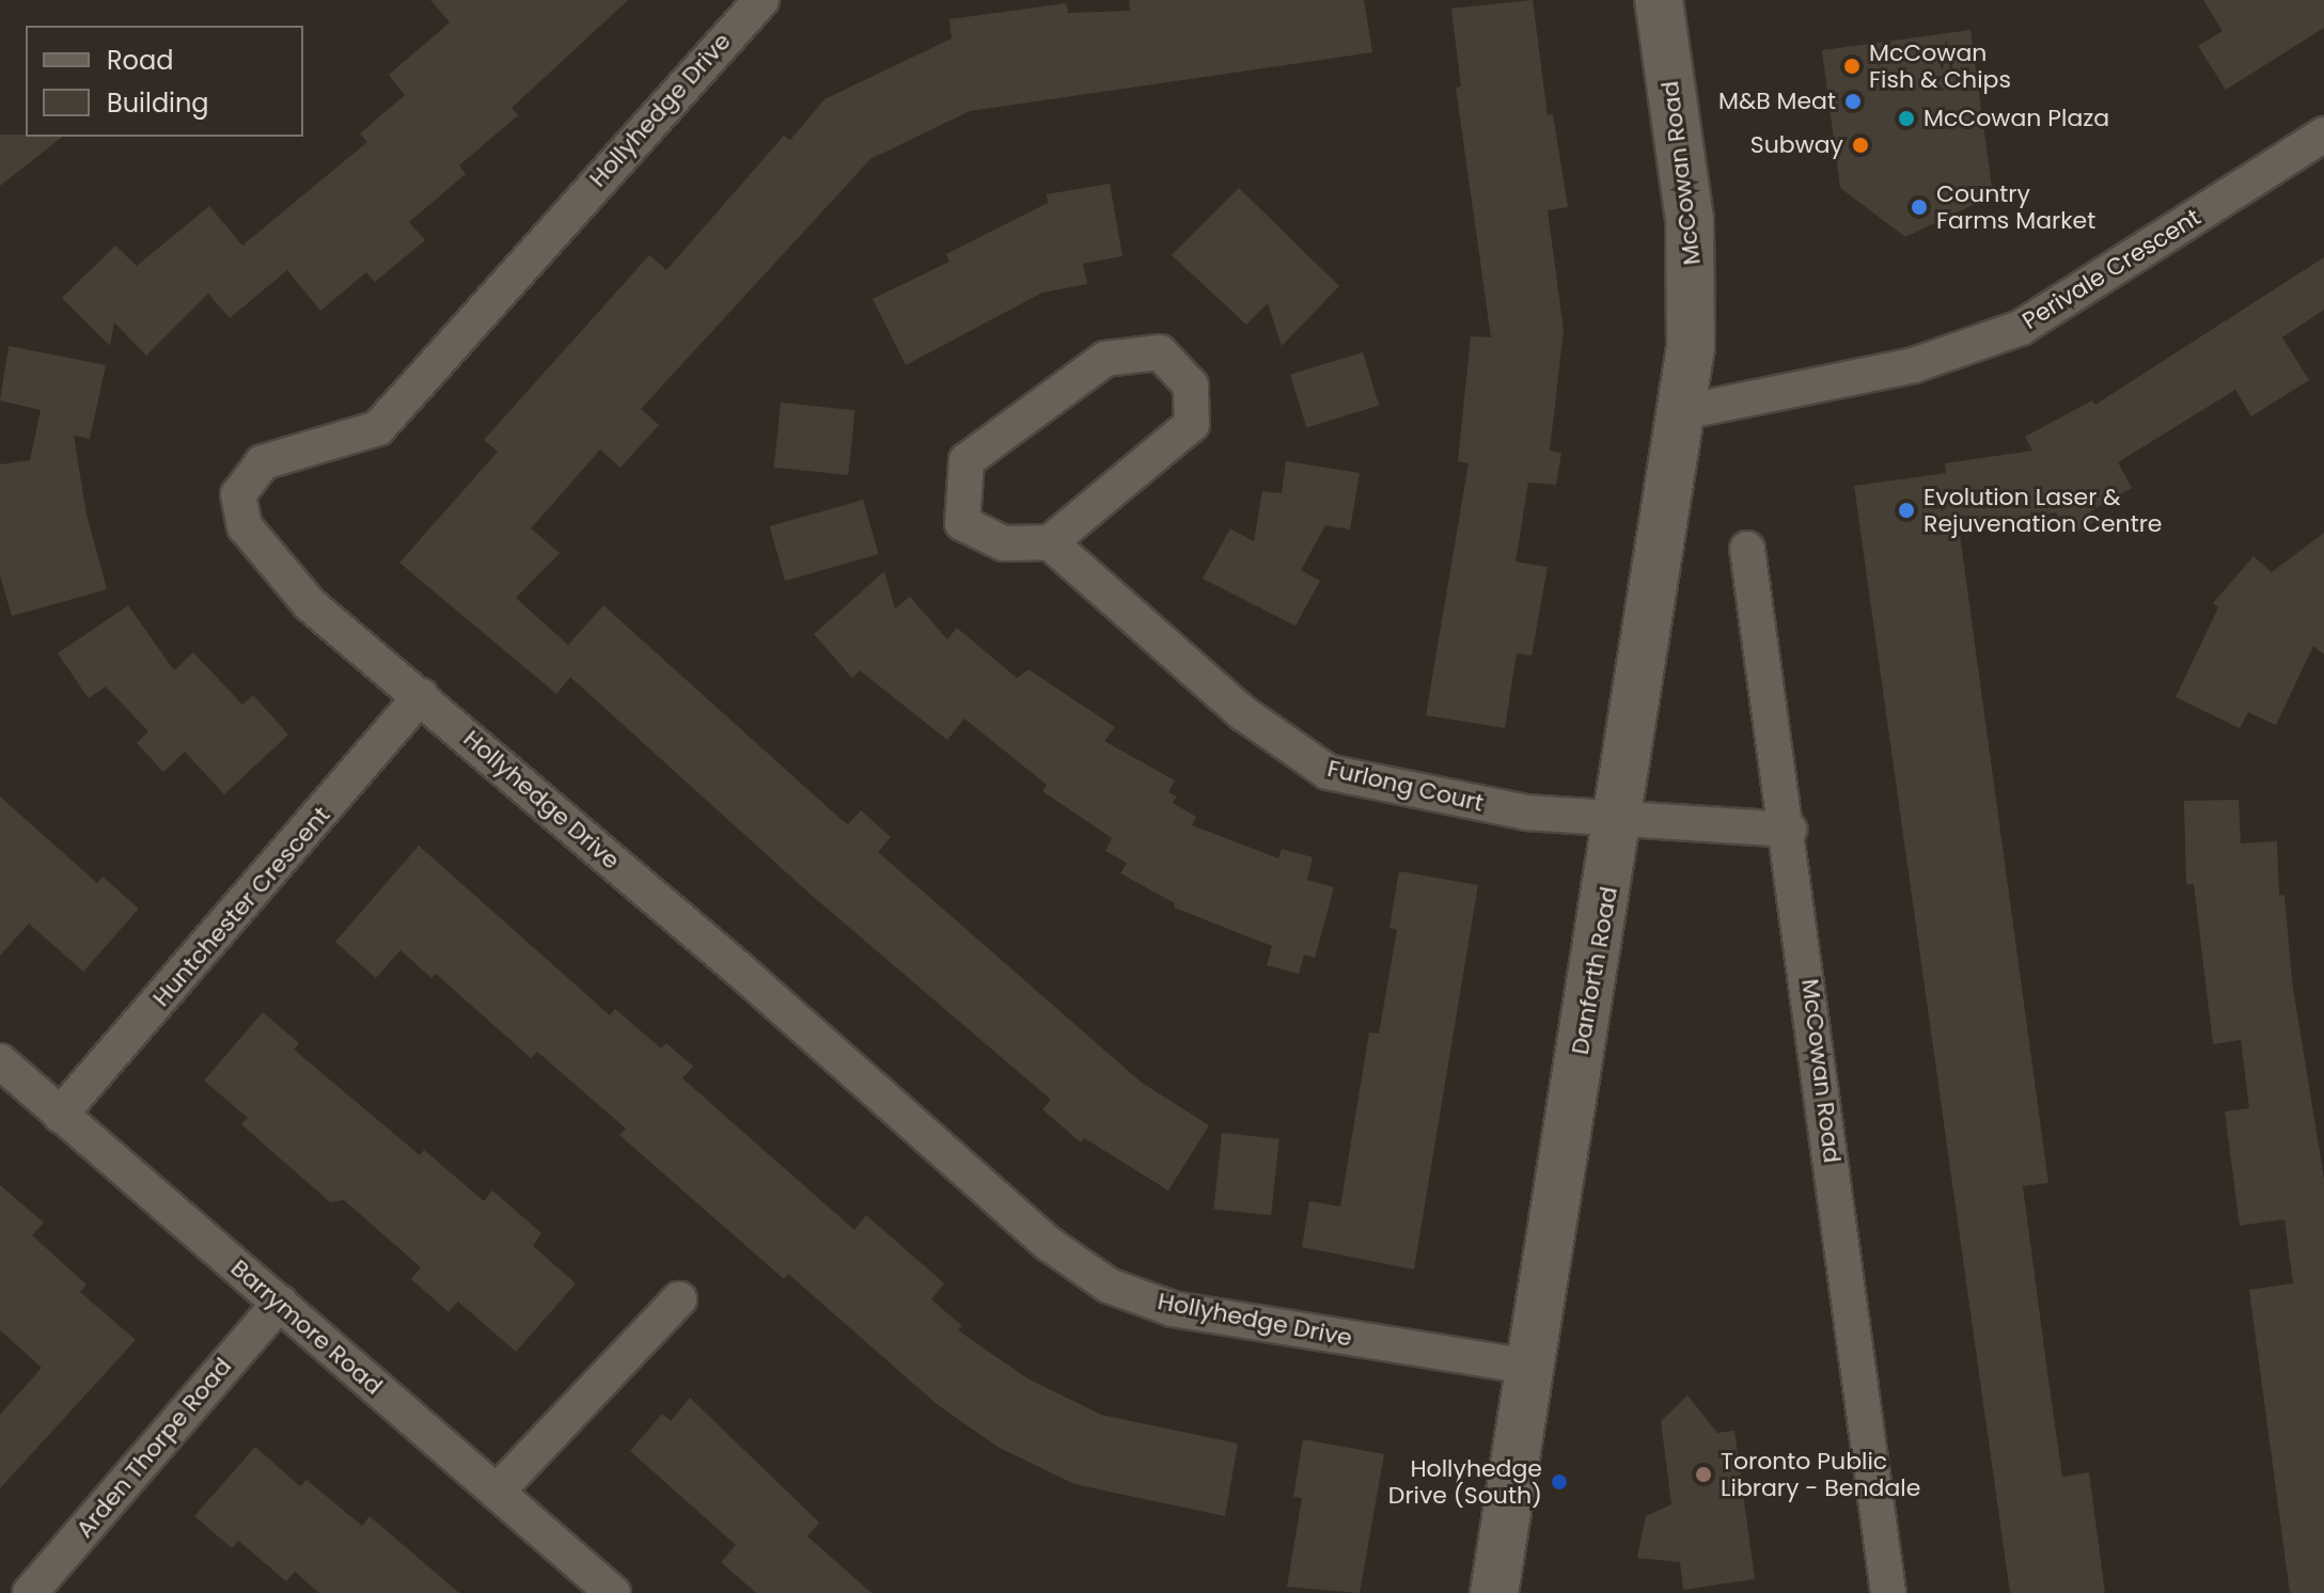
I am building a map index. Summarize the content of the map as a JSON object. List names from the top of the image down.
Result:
{
  "streets": {
    "main road": ["McCowan Road", "Danforth Road"],
    "street": [
      "Hollyhedge Drive",
      "Perivale Crescent",
      "Furlong Court",
      "Huntchester Crescent",
      "Barrymore Road",
      "Arden Thorpe Road"
    ]
  },
  "crossings": [
    ["Hollyhedge Drive", "Huntchester Crescent"],
    ["Hollyhedge Drive", "Danforth Road"],
    ["McCowan Road", "Furlong Court"],
    ["McCowan Road", "Danforth Road"],
    ["Perivale Crescent", "Danforth Road"],
    ["Furlong Court", "Danforth Road"],
    ["Huntchester Crescent", "Barrymore Road"],
    ["Barrymore Road", "Arden Thorpe Road"]
  ],
  "places": [
    "McCowan Fish & Chips",
    "M&B Meat",
    "McCowan Plaza",
    "Subway",
    "Country Farms Market",
    "Evolution Laser & Rejuvenation Centre",
    "Toronto Public Library - Bendale",
    "Hollyhedge Drive (South)"
  ],
  "legend": ["Road", "Building"]
}
